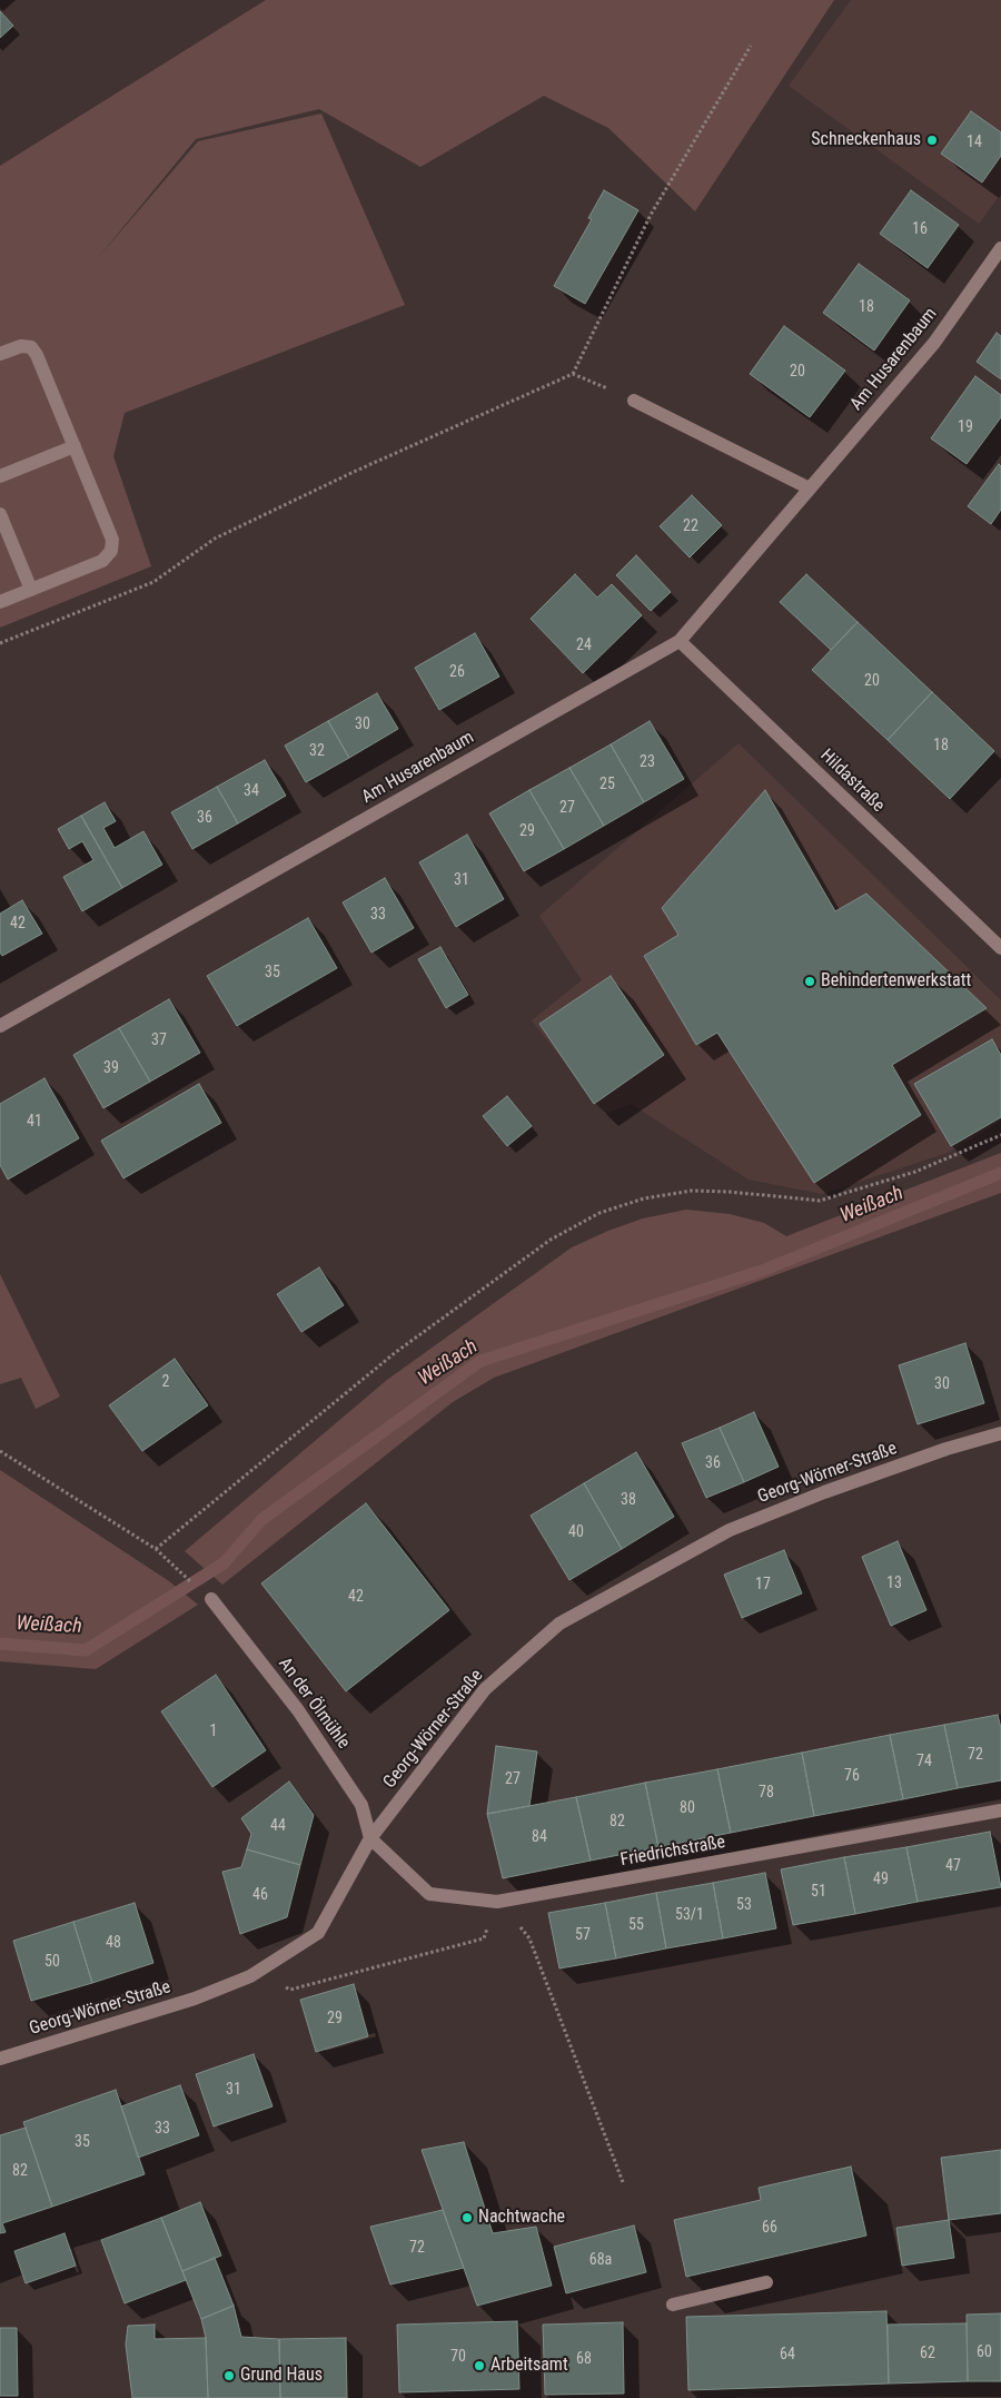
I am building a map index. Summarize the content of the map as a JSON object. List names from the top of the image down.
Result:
{
  "streets": {
    "street": [
      "Am Husarenbaum",
      "Hildastraße",
      "Georg-Wörner-Straße",
      "An der Ölmühle",
      "Friedrichstraße"
    ]
  },
  "crossings": [
    ["Am Husarenbaum", "Hildastraße"],
    ["Georg-Wörner-Straße", "An der Ölmühle"],
    ["Georg-Wörner-Straße", "Friedrichstraße"],
    ["An der Ölmühle", "Friedrichstraße"]
  ],
  "water": ["Weißach"],
  "places": [
    "Schneckenhaus",
    "Behindertenwerkstatt",
    "Nachtwache",
    "Arbeitsamt",
    "Grund Haus"
  ],
  "house_numbers": [
    "14",
    "16",
    "18",
    "20",
    "19",
    "22",
    "24",
    "26",
    "20",
    "30",
    "18",
    "32",
    "23",
    "25",
    "34",
    "27",
    "36",
    "29",
    "31",
    "33",
    "42",
    "35",
    "37",
    "39",
    "41",
    "2",
    "30",
    "36",
    "38",
    "40",
    "13",
    "17",
    "42",
    "1",
    "72",
    "74",
    "76",
    "27",
    "78",
    "80",
    "82",
    "44",
    "84",
    "47",
    "49",
    "51",
    "46",
    "53",
    "53/1",
    "55",
    "57",
    "48",
    "50",
    "29",
    "31",
    "33",
    "35",
    "82",
    "66",
    "72",
    "68a",
    "60",
    "62",
    "64",
    "70",
    "68"
  ]
}
